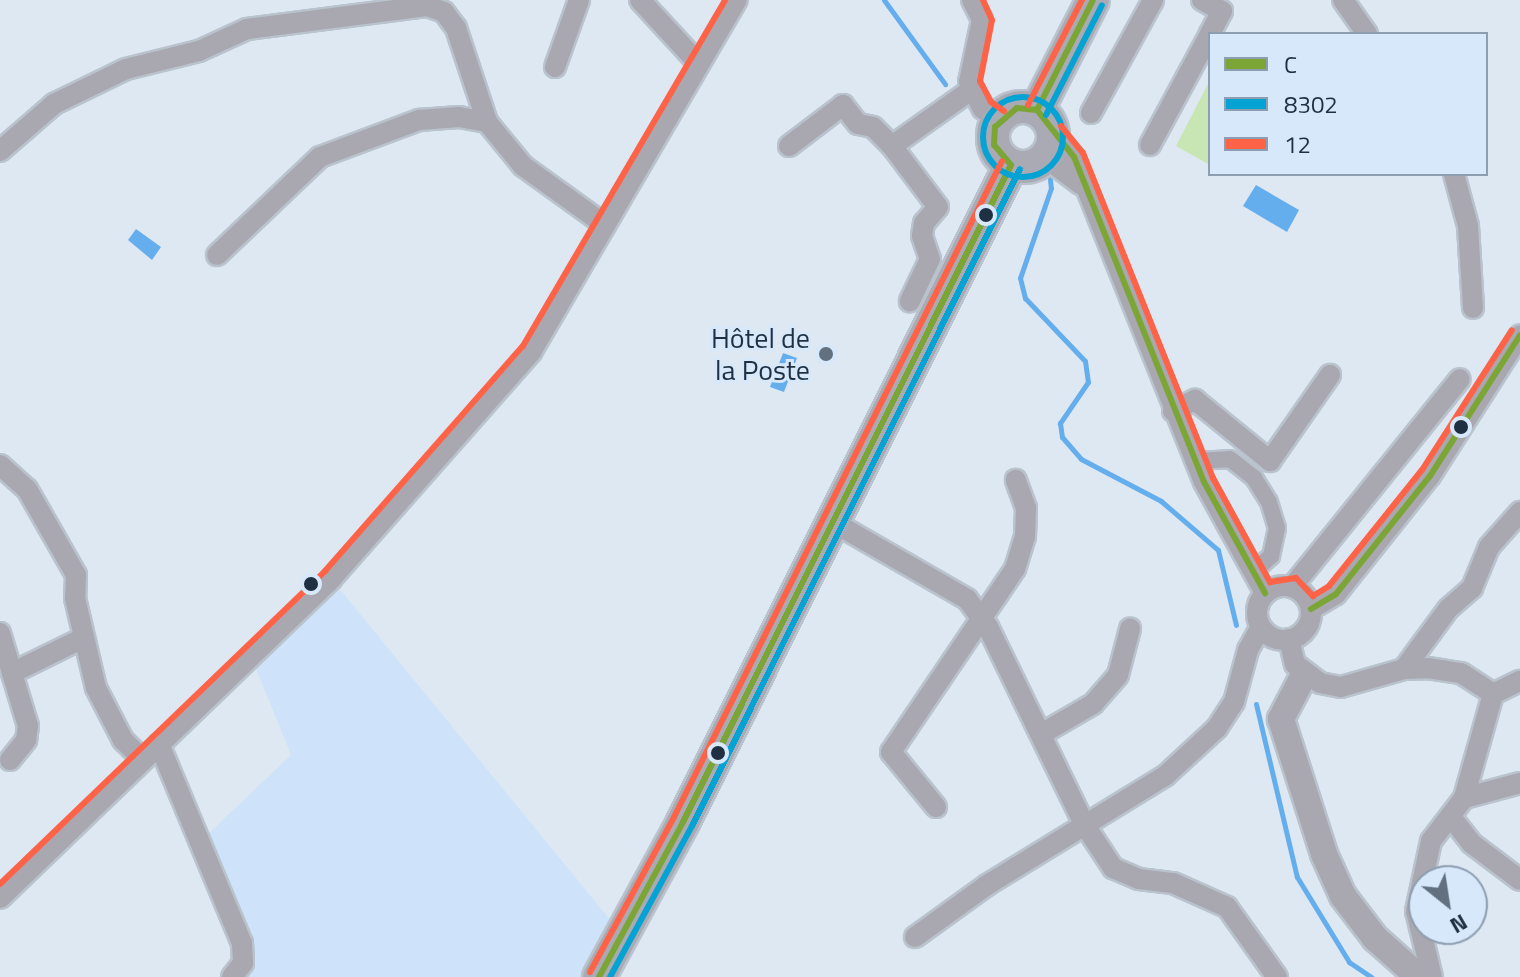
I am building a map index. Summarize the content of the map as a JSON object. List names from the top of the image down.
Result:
{
  "places": ["Hôtel de la Poste"],
  "lines": ["transit line C", "transit line 12", "transit line 8302"],
  "legend": ["C", "8302", "12"],
  "north": "bottom right"
}
